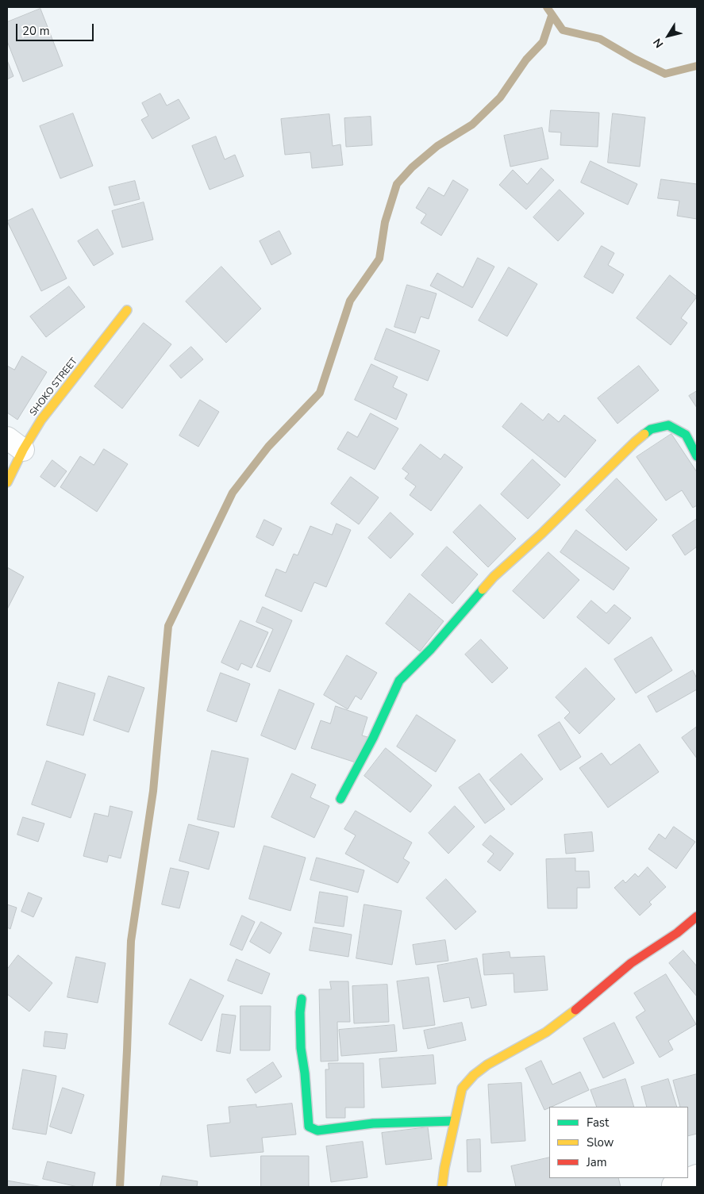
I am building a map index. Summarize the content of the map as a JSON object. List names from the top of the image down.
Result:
{
  "streets": {
    "street": ["SHOKO STREET"]
  },
  "legend": ["Fast", "Slow", "Jam"],
  "scale_bar": "20 m",
  "north": "bottom left"
}
